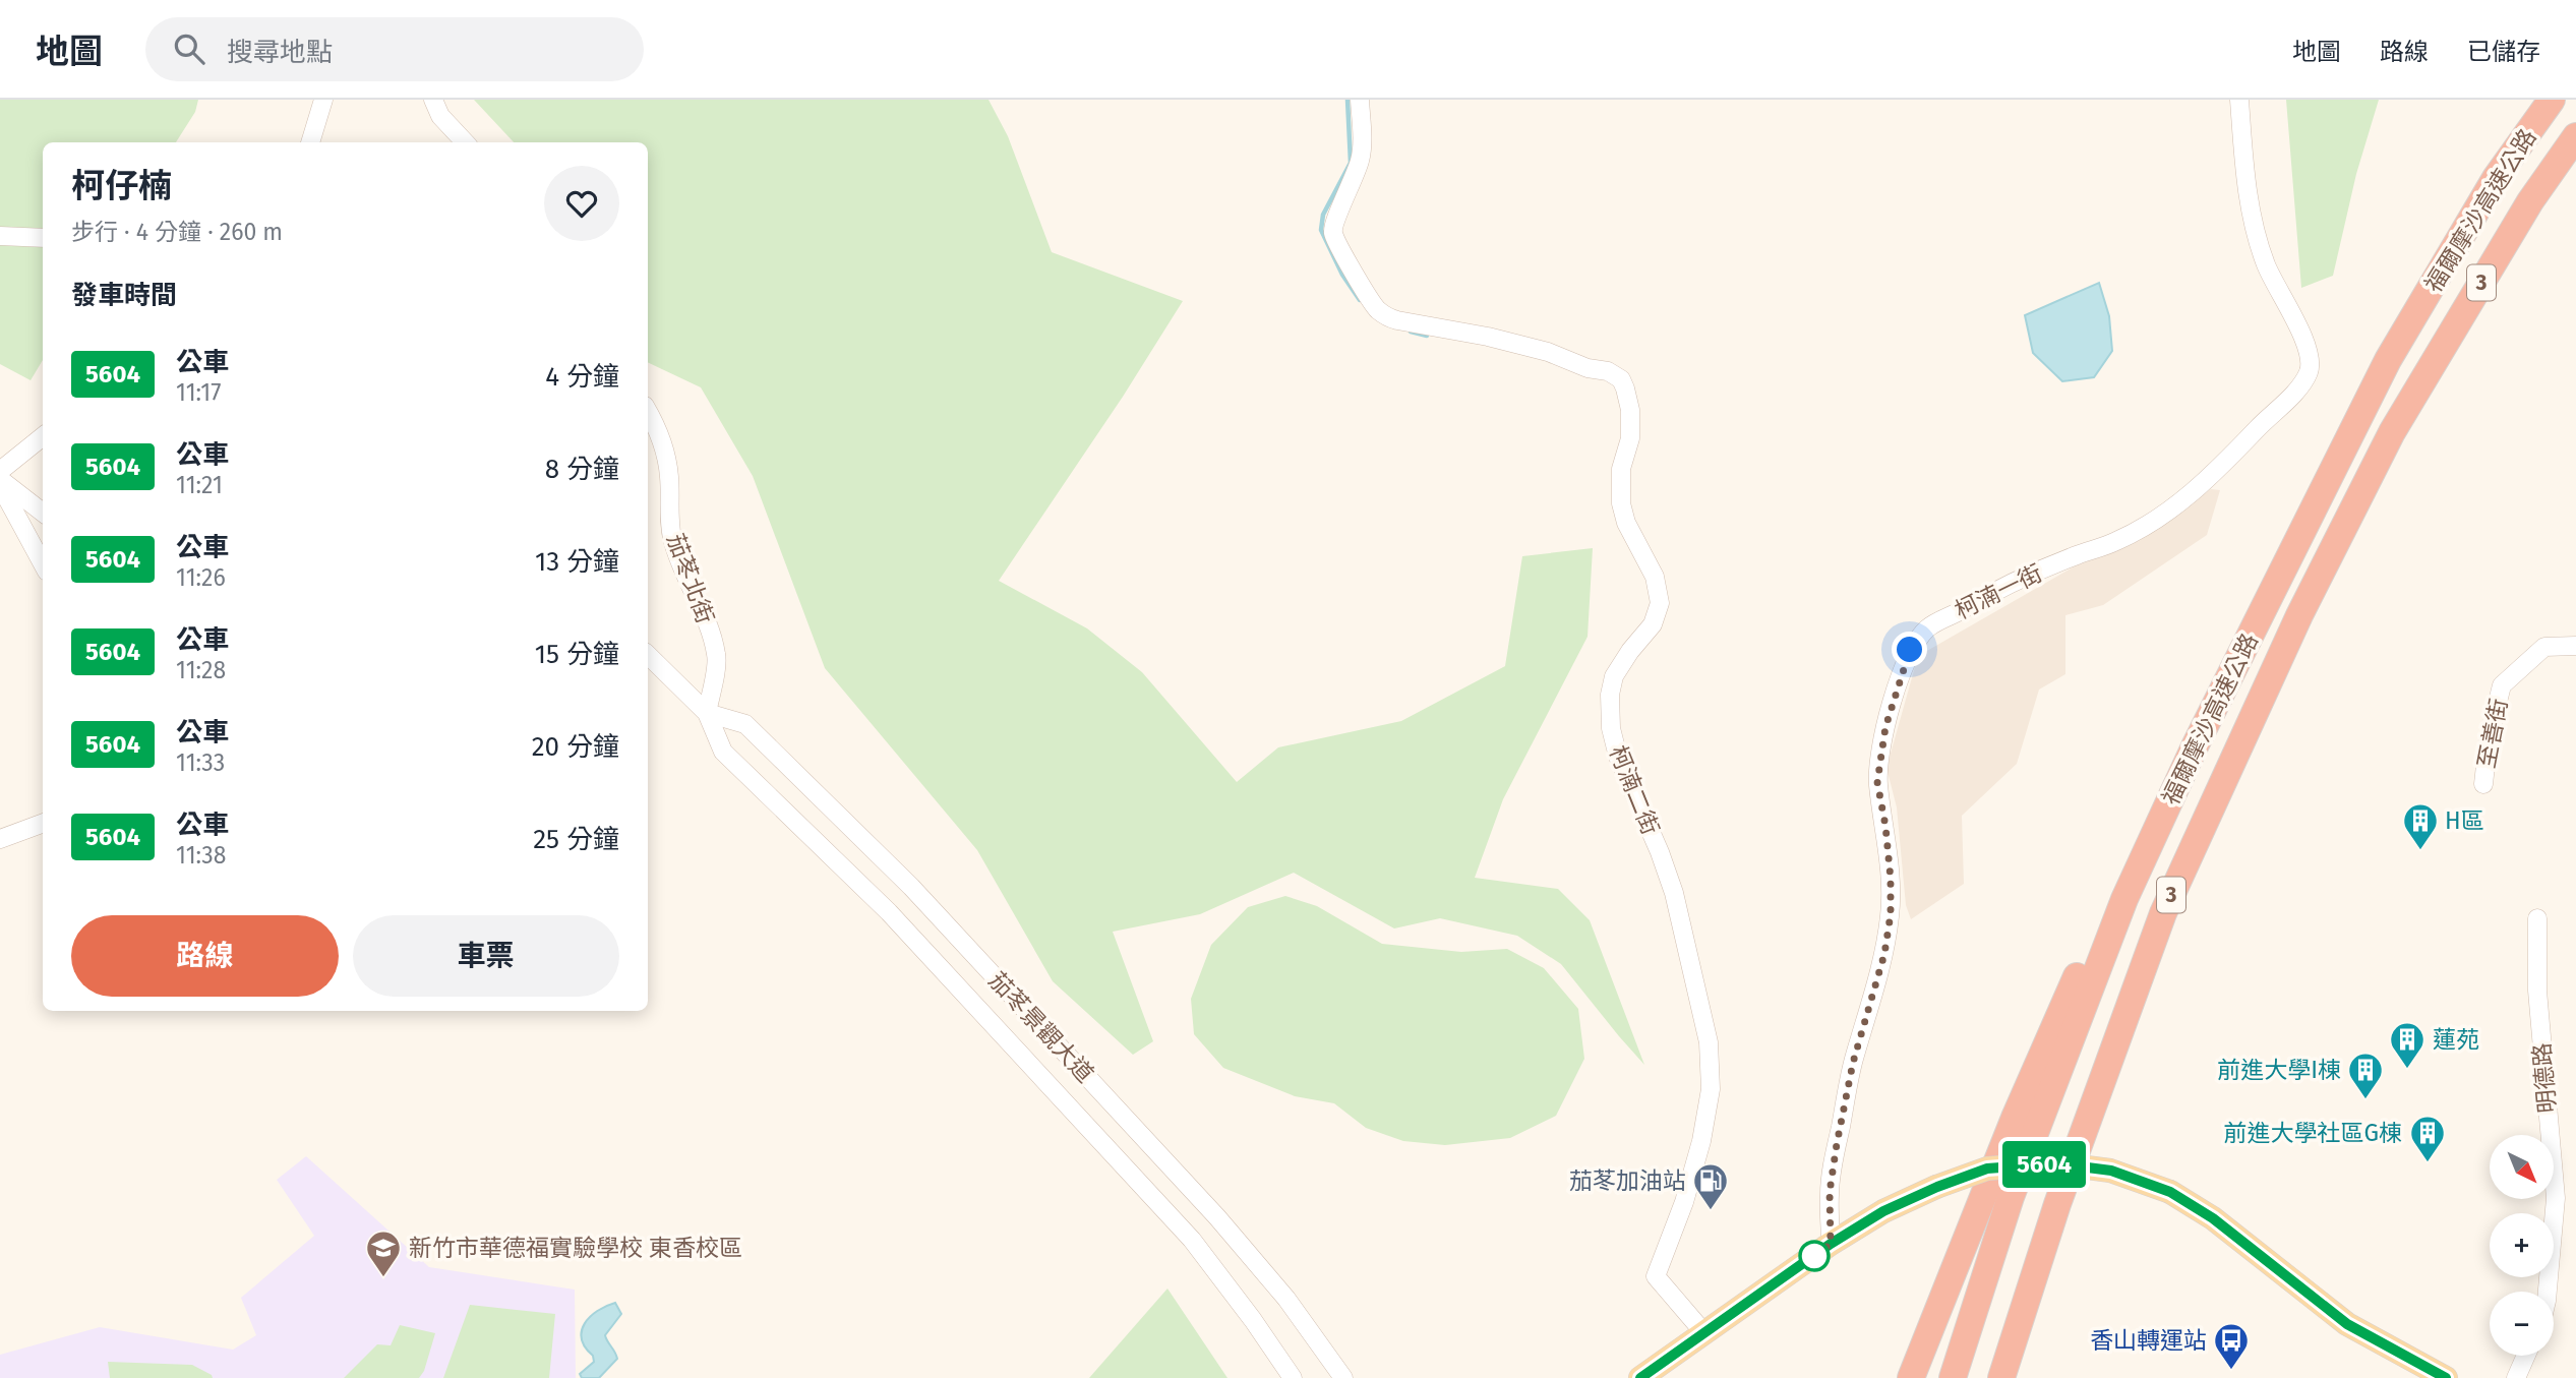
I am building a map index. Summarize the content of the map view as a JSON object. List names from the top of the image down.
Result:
{
  "streets": {
    "highway": ["福爾摩沙高速公路", "3"],
    "street": [
      "茄苳北街",
      "柯湳一街",
      "至善街",
      "柯湳二街",
      "茄苳景觀大道",
      "明德路"
    ]
  },
  "crossings": [
    ["茄苳北街", "茄苳景觀大道"]
  ],
  "places": {
    "building": [
      "H區",
      "蓮苑",
      "前進大學I棟",
      "前進大學社區G棟"
    ],
    "fuel station": ["茄苳加油站"],
    "school or university": ["新竹市華德福實驗學校 東香校區"],
    "bus stop": ["香山轉運站"]
  },
  "lines": ["bus line 5604"],
  "north": "bottom right",
  "page": {
    "header": "地圖",
    "search": "搜尋地點",
    "nav": ["地圖", "路線", "已儲存"],
    "on_map": "5604",
    "heading": [
      ["柯仔楠", "步行 · 4 分鐘 · 260 m"],
      "發車時間"
    ],
    "list": [
      {
        "mark": "5604",
        "name": "公車",
        "note": "11:17",
        "value": "4 分鐘"
      },
      {
        "mark": "5604",
        "name": "公車",
        "note": "11:21",
        "value": "8 分鐘"
      },
      {
        "mark": "5604",
        "name": "公車",
        "note": "11:26",
        "value": "13 分鐘"
      },
      {
        "mark": "5604",
        "name": "公車",
        "note": "11:28",
        "value": "15 分鐘"
      },
      {
        "mark": "5604",
        "name": "公車",
        "note": "11:33",
        "value": "20 分鐘"
      },
      {
        "mark": "5604",
        "name": "公車",
        "note": "11:38",
        "value": "25 分鐘"
      }
    ],
    "buttons": ["路線", "車票"],
    "map_buttons": ["+", "−"]
  }
}
